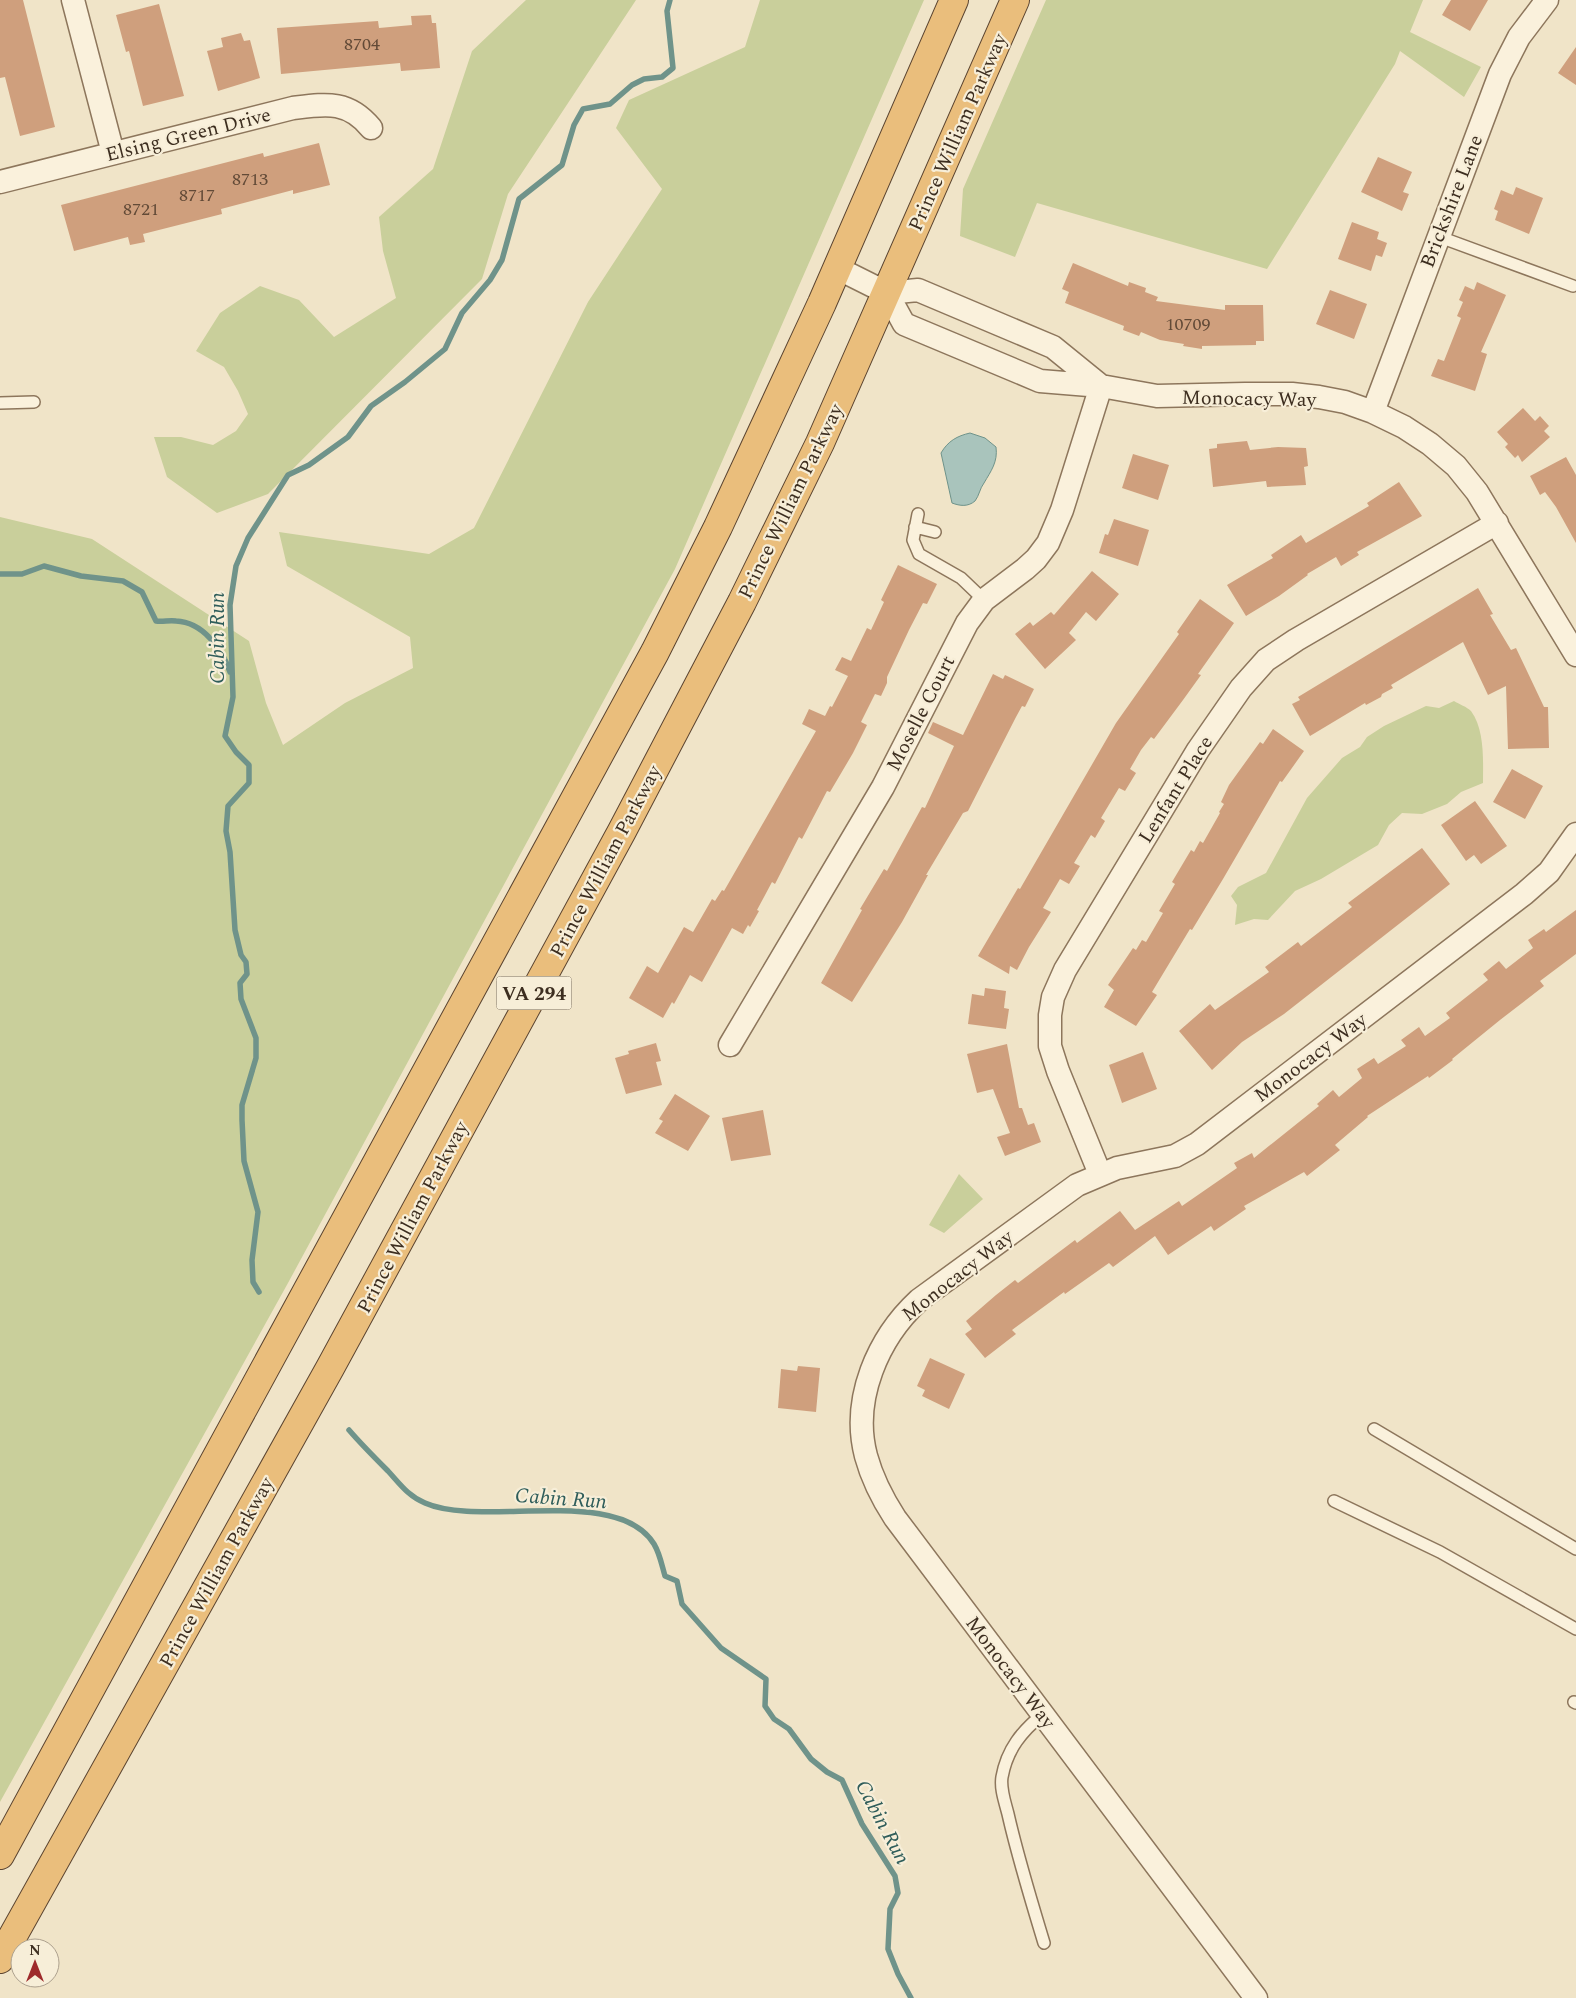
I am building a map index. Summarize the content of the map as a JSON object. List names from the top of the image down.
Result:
{
  "streets": {
    "highway": ["Prince William Parkway", "VA 294"],
    "street": [
      "Elsing Green Drive",
      "Brickshire Lane",
      "Monocacy Way",
      "Moselle Court",
      "Lenfant Place"
    ]
  },
  "crossings": [
    ["Prince William Parkway", "Monocacy Way"],
    ["Brickshire Lane", "Monocacy Way"],
    ["Monocacy Way", "Moselle Court"],
    ["Monocacy Way", "Lenfant Place"]
  ],
  "water": ["Cabin Run"],
  "house_numbers": [
    "8704",
    "8713",
    "8717",
    "8721",
    "10709"
  ],
  "north": "top"
}
